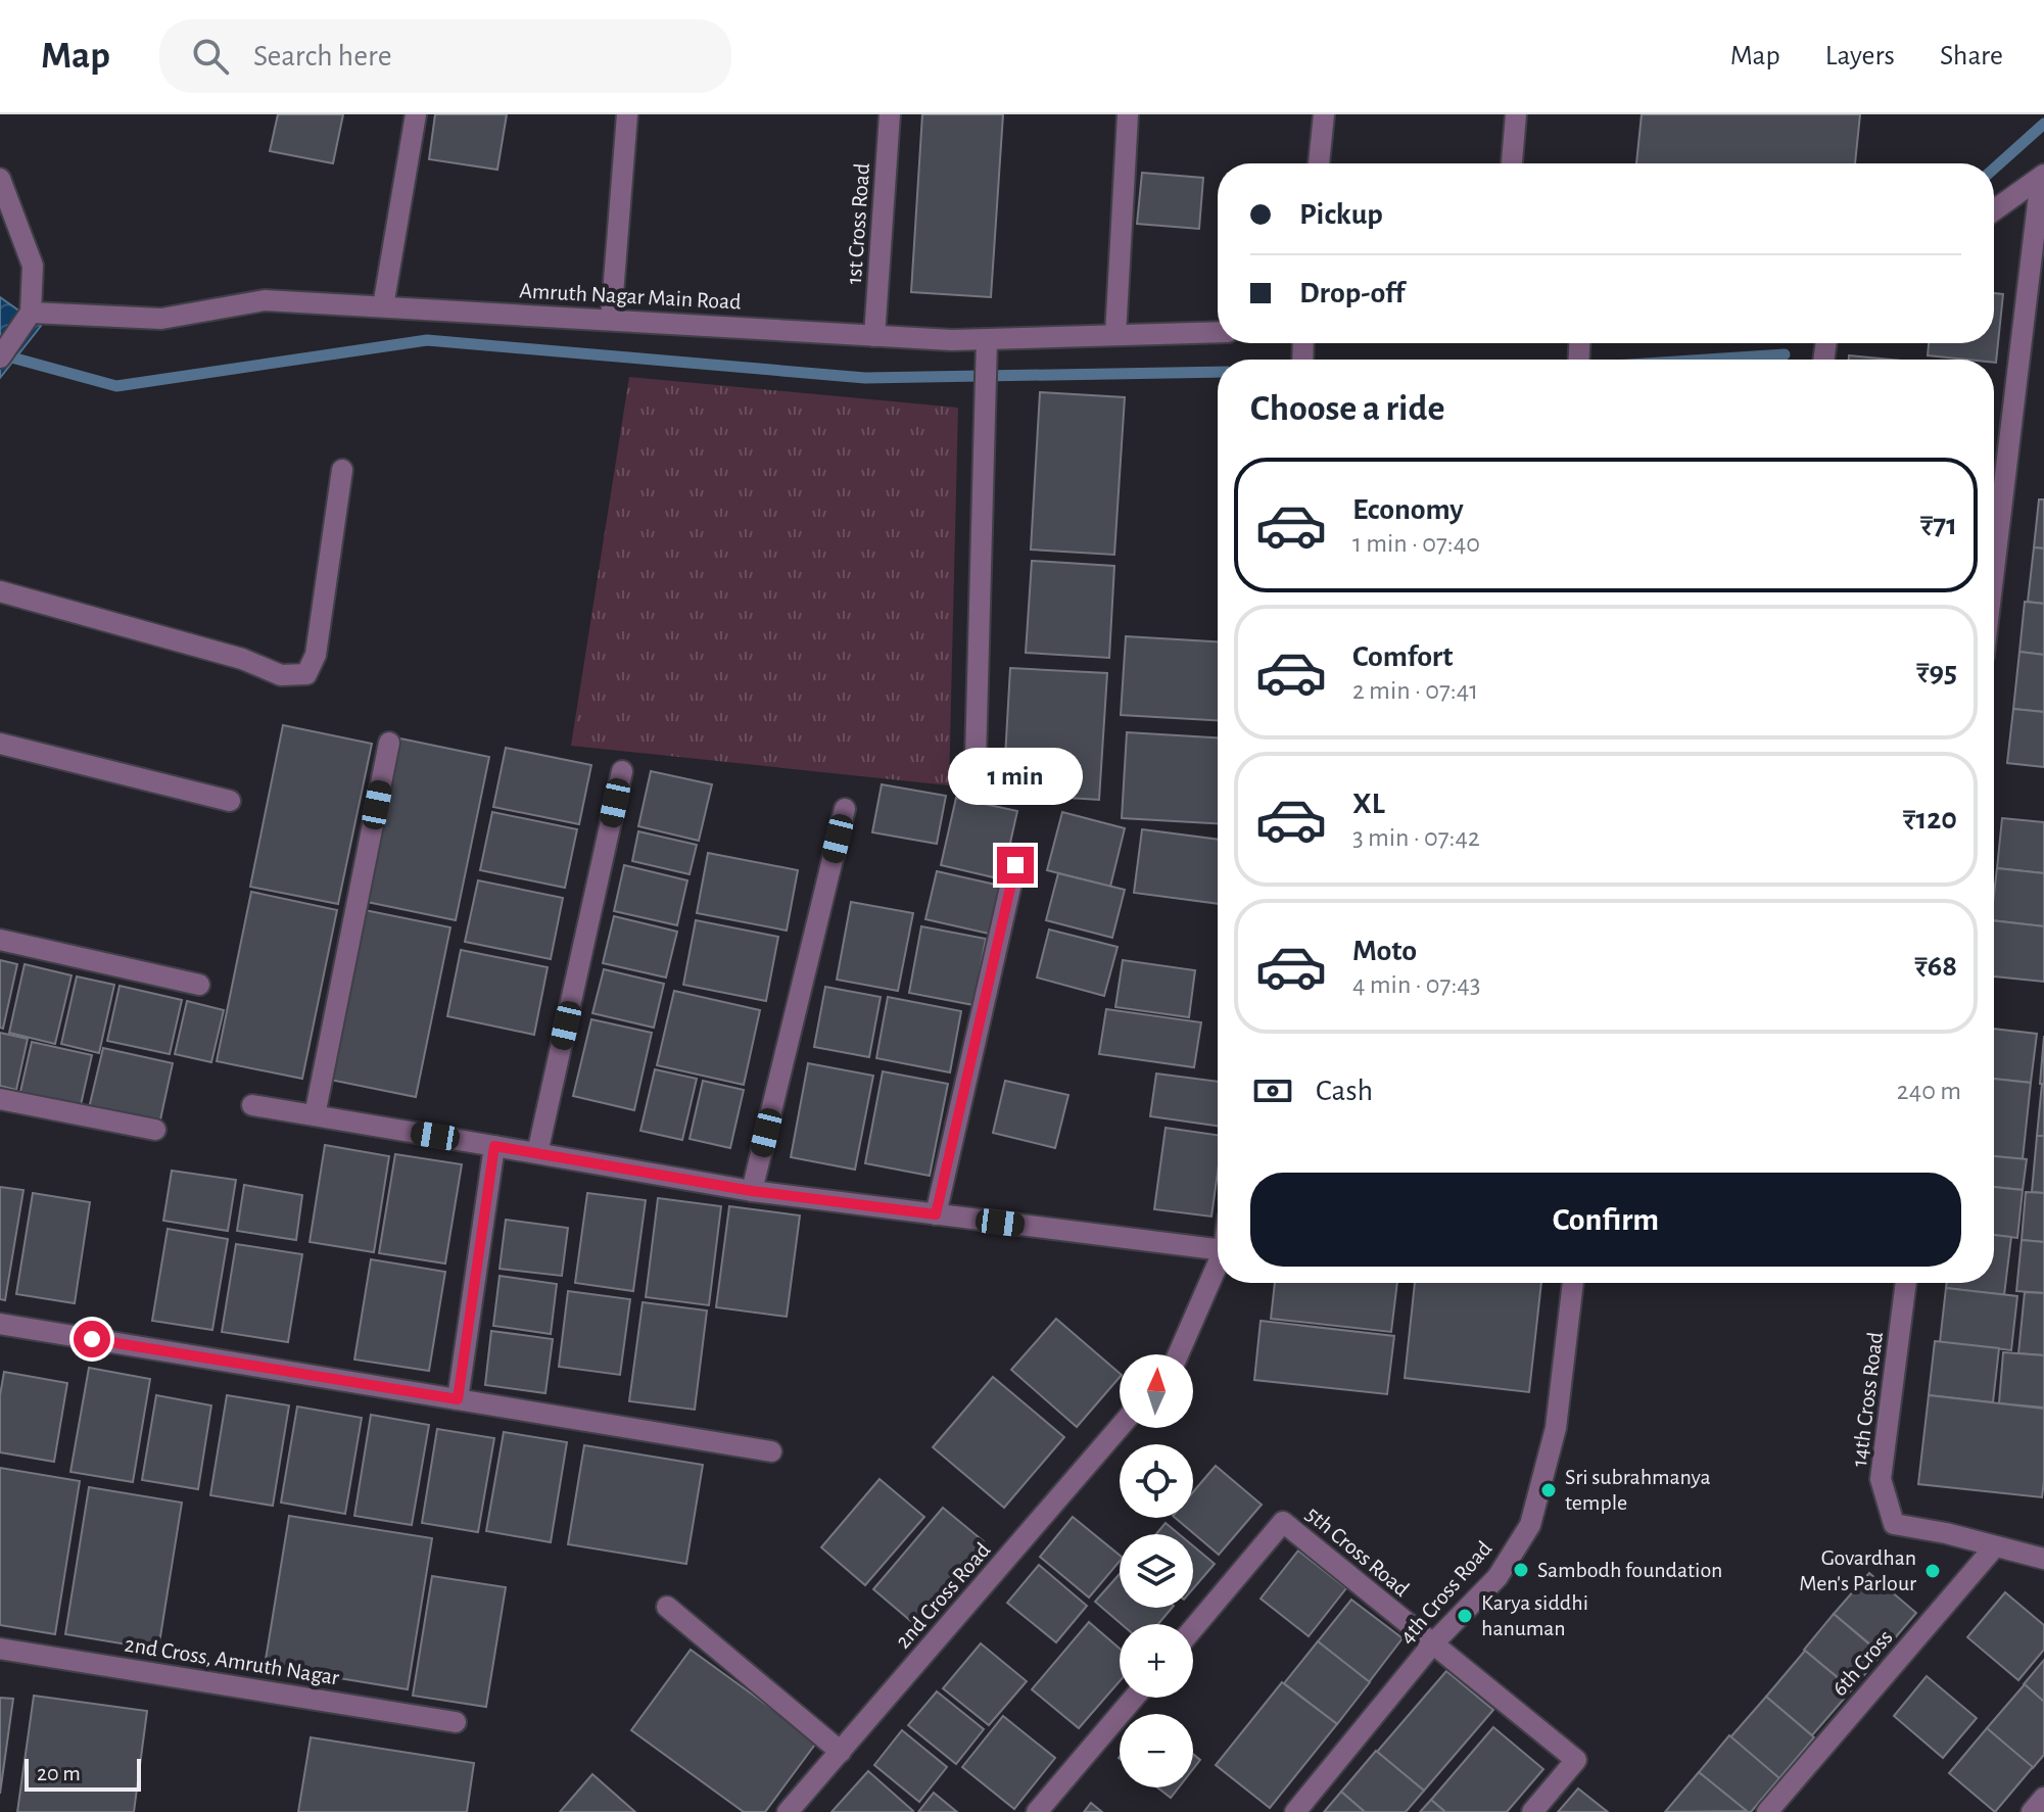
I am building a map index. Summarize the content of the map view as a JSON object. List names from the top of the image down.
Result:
{
  "streets": {
    "street": [
      "1st Cross Road",
      "Amruth Nagar Main Road",
      "14th Cross Road",
      "5th Cross Road",
      "4th Cross Road",
      "2nd Cross Road",
      "2nd Cross, Amruth Nagar",
      "6th Cross"
    ]
  },
  "crossings": [
    ["1st Cross Road", "Amruth Nagar Main Road"],
    ["14th Cross Road", "6th Cross"],
    ["5th Cross Road", "4th Cross Road"]
  ],
  "places": [
    "Sri subrahmanya temple",
    "Sambodh foundation",
    "Govardhan Men's Parlour",
    "Karya siddhi hanuman"
  ],
  "scale_bar": "20 m",
  "north": "top",
  "page": {
    "header": "Map",
    "search": "Search here",
    "nav": ["Map", "Layers", "Share"],
    "banner": ["Pickup", "Drop-off"],
    "heading": "Choose a ride",
    "list": [
      {
        "name": "Economy",
        "note": "1 min · 07:40",
        "value": "₹71"
      },
      {
        "name": "Comfort",
        "note": "2 min · 07:41",
        "value": "₹95"
      },
      {
        "name": "XL",
        "note": "3 min · 07:42",
        "value": "₹120"
      },
      {
        "name": "Moto",
        "note": "4 min · 07:43",
        "value": "₹68"
      }
    ],
    "bubble": "1 min",
    "pay": ["Cash", "240 m"],
    "buttons": "Confirm",
    "map_buttons": ["+", "−"],
    "scale": "20 m"
  }
}
